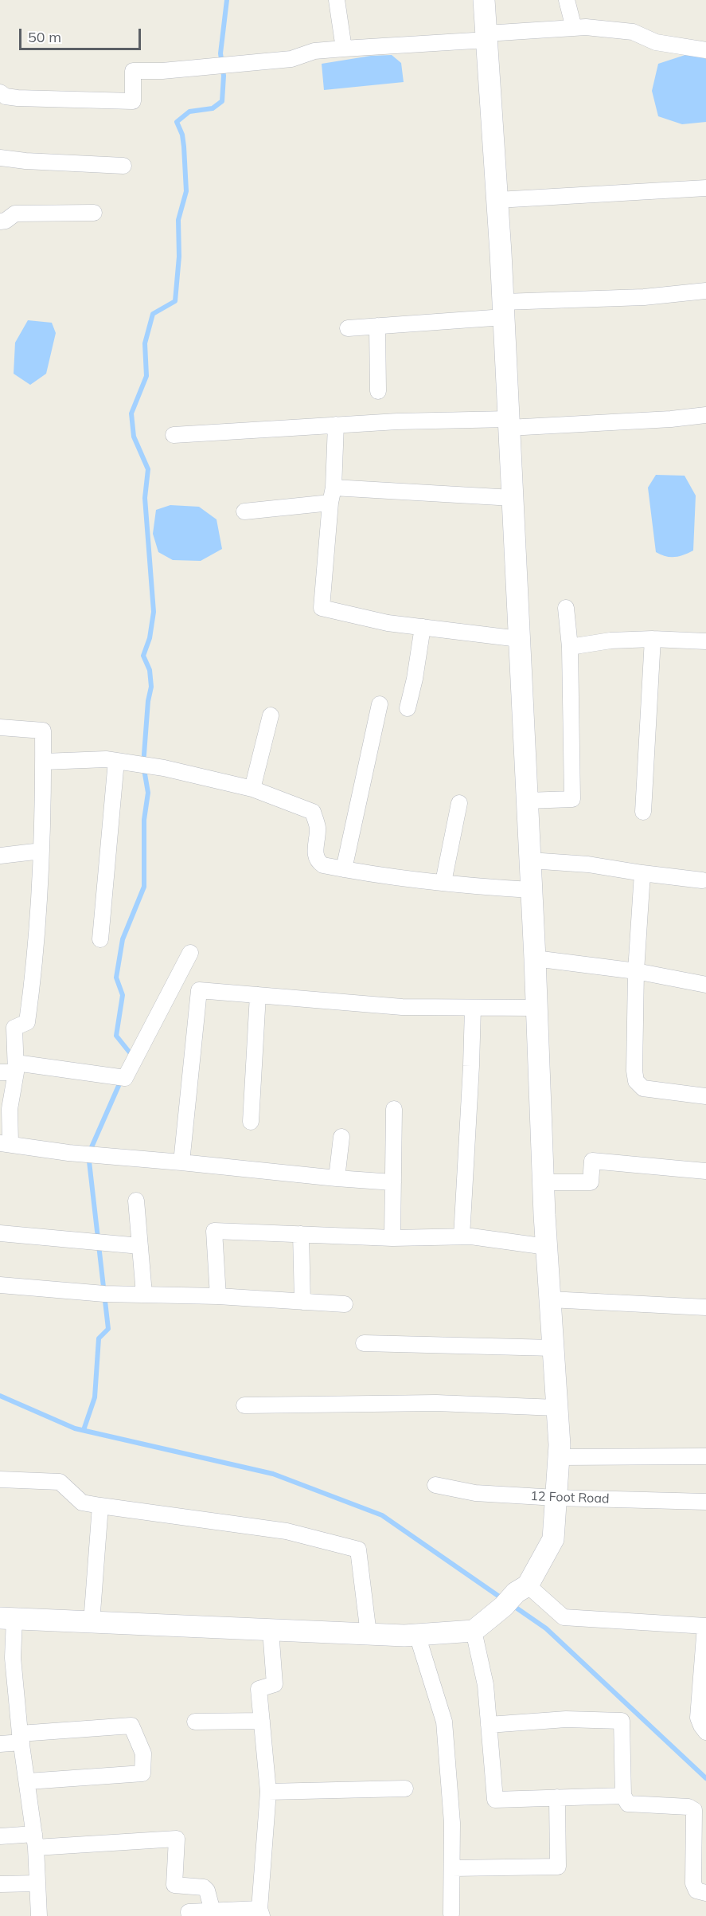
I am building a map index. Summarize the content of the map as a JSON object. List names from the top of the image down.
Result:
{
  "streets": {
    "street": ["12 Foot Road"]
  },
  "scale_bar": "50 m"
}
